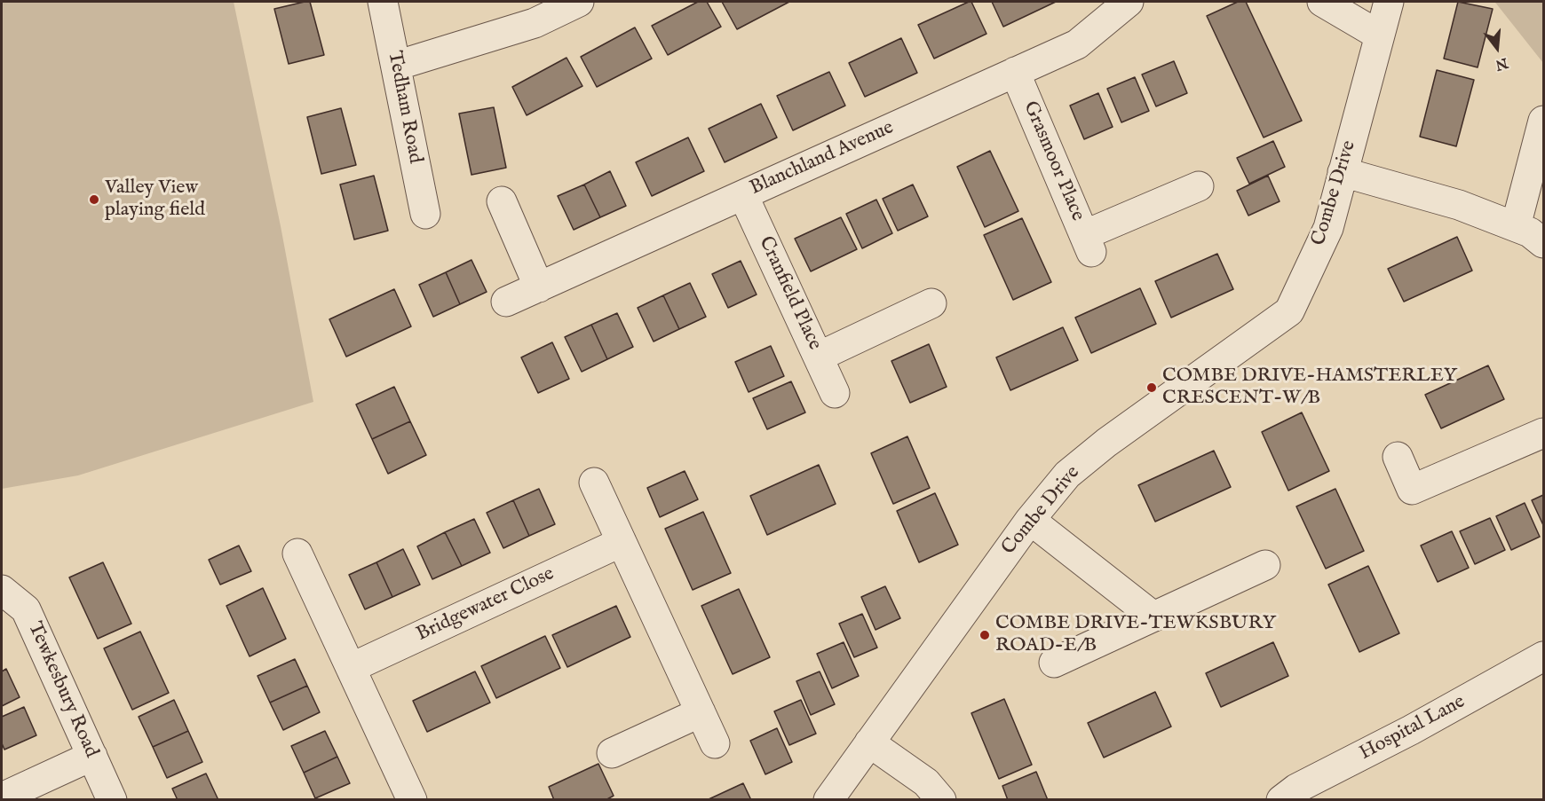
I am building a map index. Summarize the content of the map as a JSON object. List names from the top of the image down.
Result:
{
  "streets": {
    "street": [
      "Tedham Road",
      "Blanchland Avenue",
      "Grasmoor Place",
      "Combe Drive",
      "Cranfield Place",
      "Bridgewater Close",
      "Tewkesbury Road",
      "Hospital Lane"
    ]
  },
  "crossings": [
    ["Blanchland Avenue", "Grasmoor Place"],
    ["Blanchland Avenue", "Cranfield Place"]
  ],
  "places": ["Valley View playing field", "COMBE DRIVE-HAMSTERLEY CRESCENT-W/B", "COMBE DRIVE-TEWKSBURY ROAD-E/B"],
  "north": "bottom"
}
